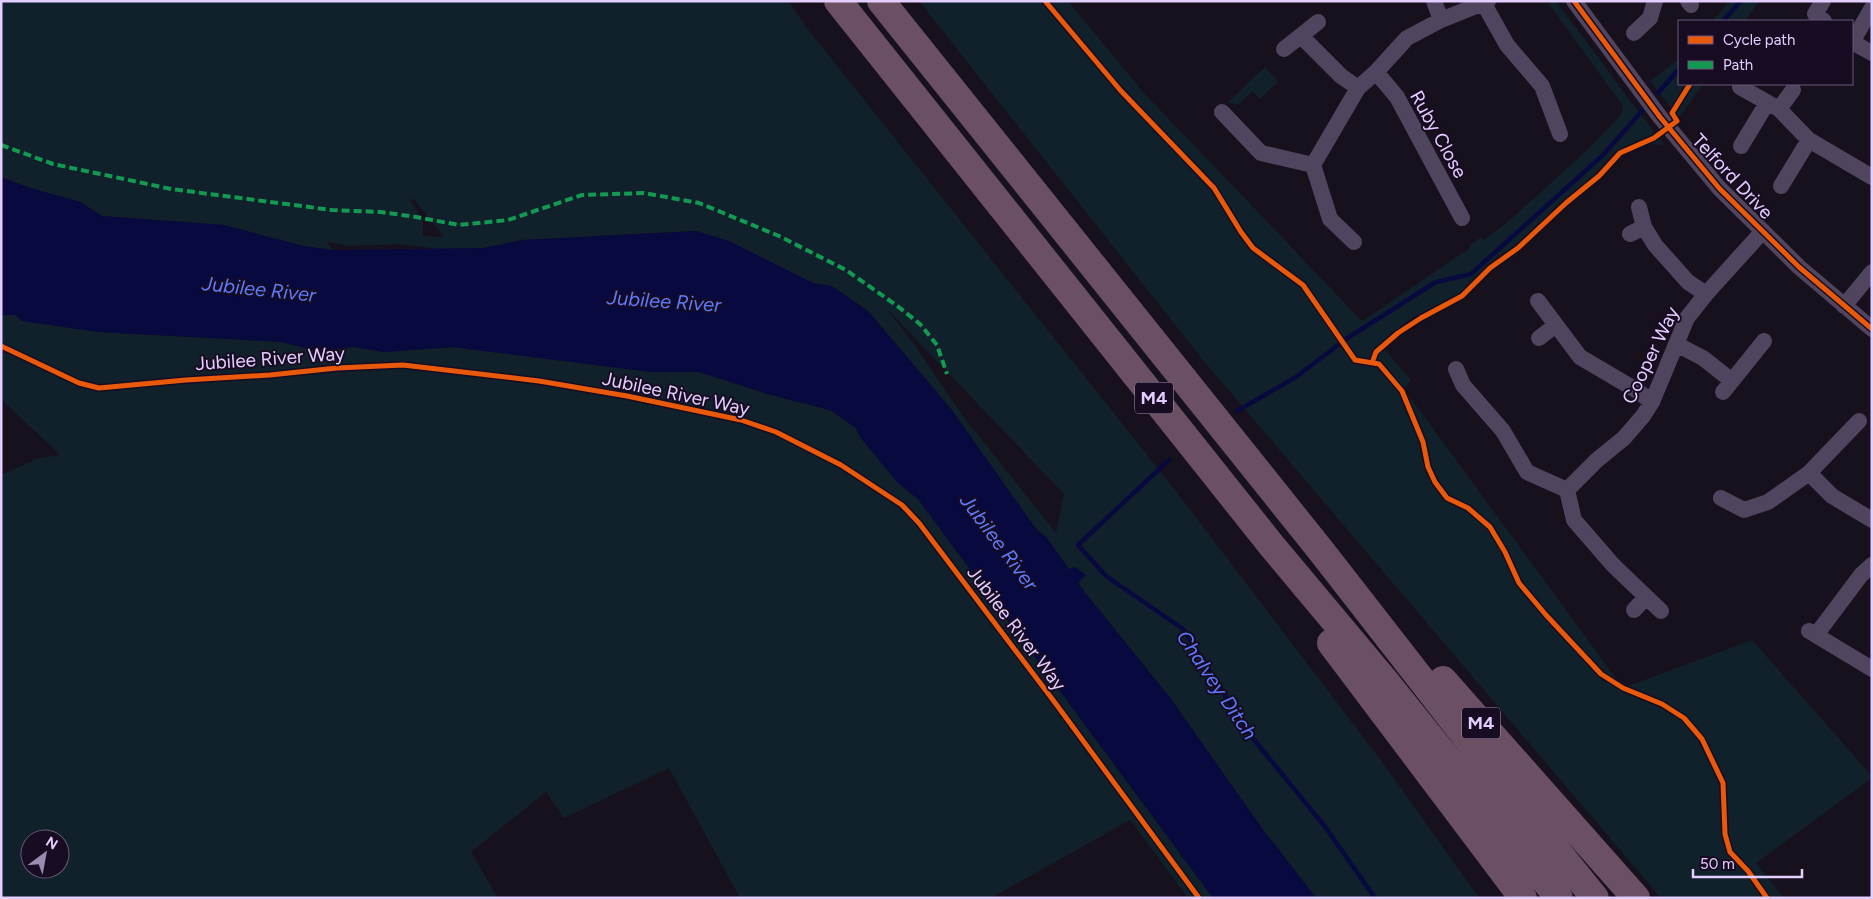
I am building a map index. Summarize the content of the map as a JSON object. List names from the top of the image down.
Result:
{
  "streets": {
    "highway": ["M4"],
    "street": ["Ruby Close", "Telford Drive", "Cooper Way"],
    "cycle path": ["Jubilee River Way"]
  },
  "crossings": [
    ["Telford Drive", "Cooper Way"]
  ],
  "water": ["Jubilee River", "Chalvey Ditch"],
  "legend": ["Cycle path", "Path"],
  "scale_bar": "50 m",
  "north": "top right"
}
